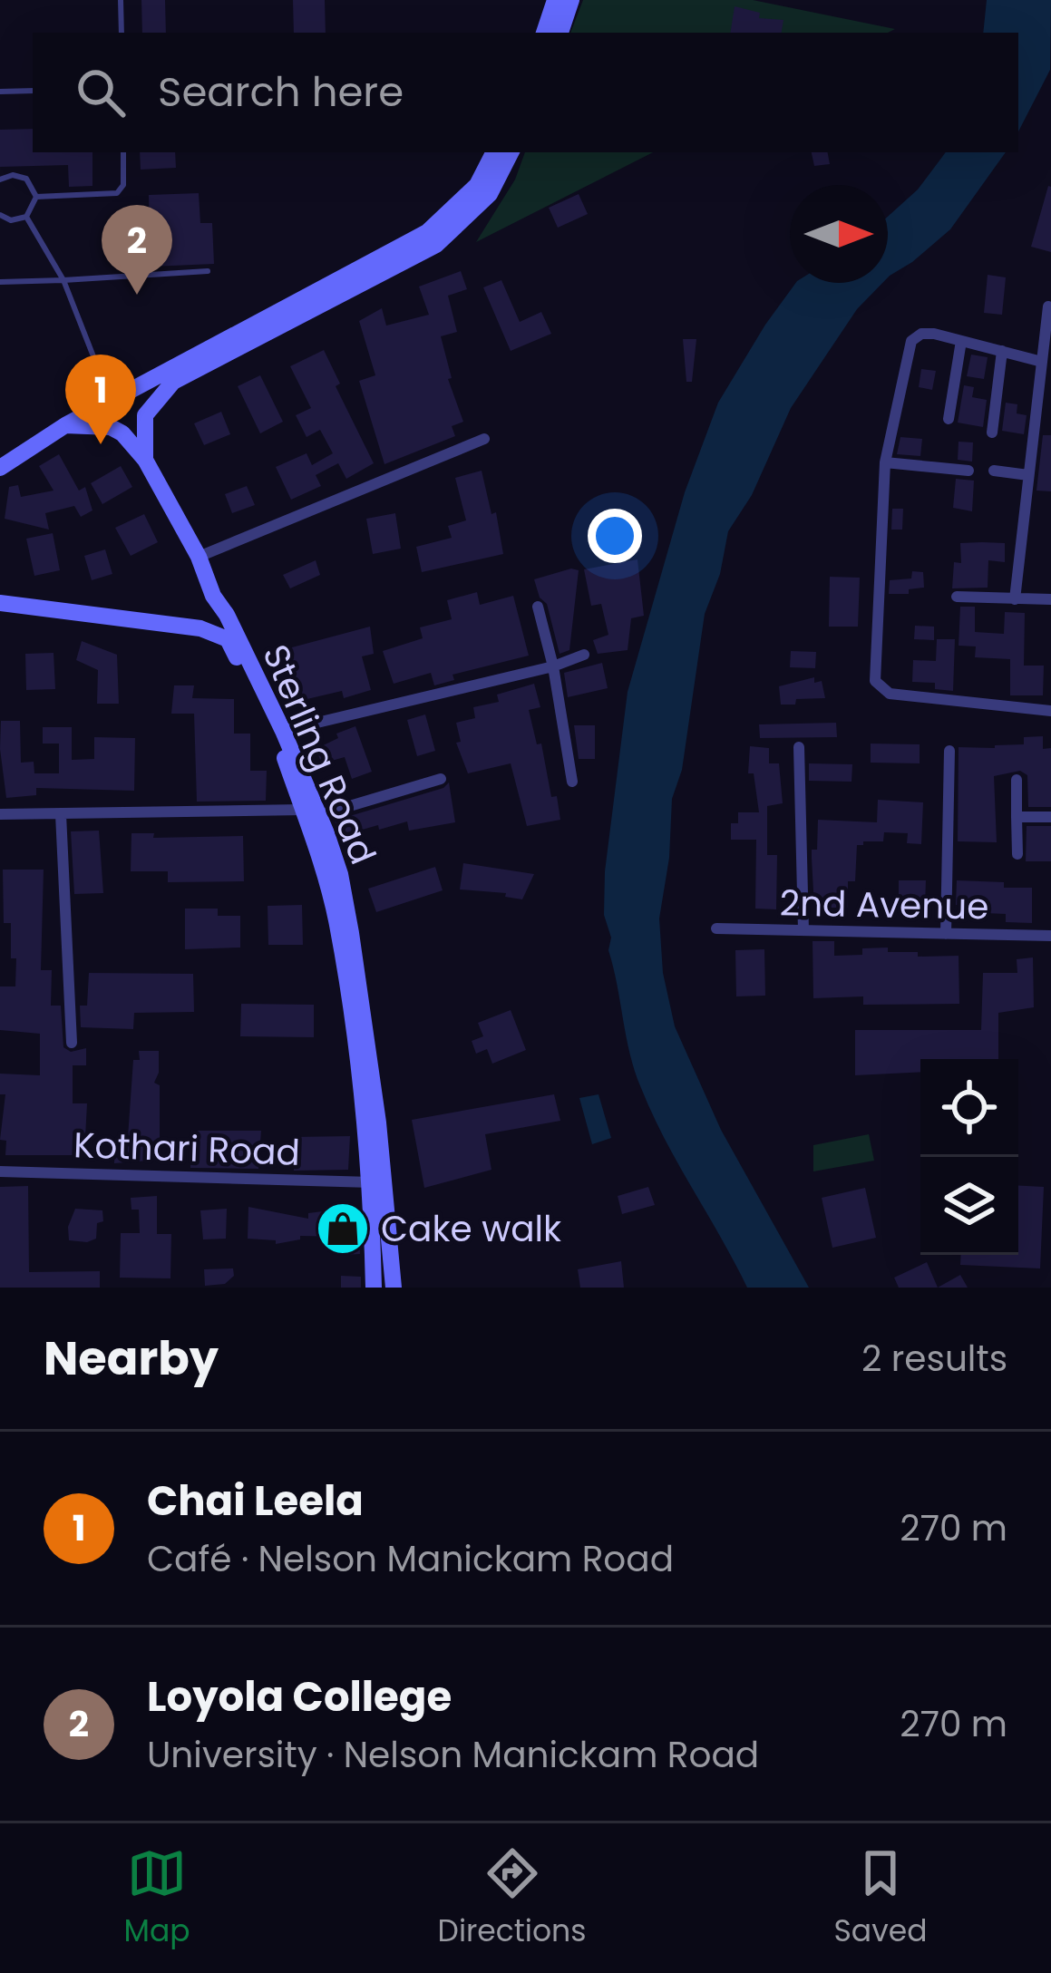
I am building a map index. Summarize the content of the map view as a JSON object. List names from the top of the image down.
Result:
{
  "streets": {
    "main road": ["Sterling Road"],
    "street": ["2nd Avenue", "Kothari Road"]
  },
  "crossings": [
    ["Sterling Road", "Kothari Road"]
  ],
  "places": {
    "shop": ["Cake walk"]
  },
  "north": "right",
  "page": {
    "search": "Search here",
    "pins": ["2", "1"],
    "heading": ["Nearby", "2 results"],
    "list": [
      {
        "mark": "1",
        "name": "Chai Leela",
        "note": "Café · Nelson Manickam Road",
        "value": "270 m"
      },
      {
        "mark": "2",
        "name": "Loyola College",
        "note": "University · Nelson Manickam Road",
        "value": "270 m"
      }
    ],
    "nav": ["Map", "Directions", "Saved"]
  }
}
